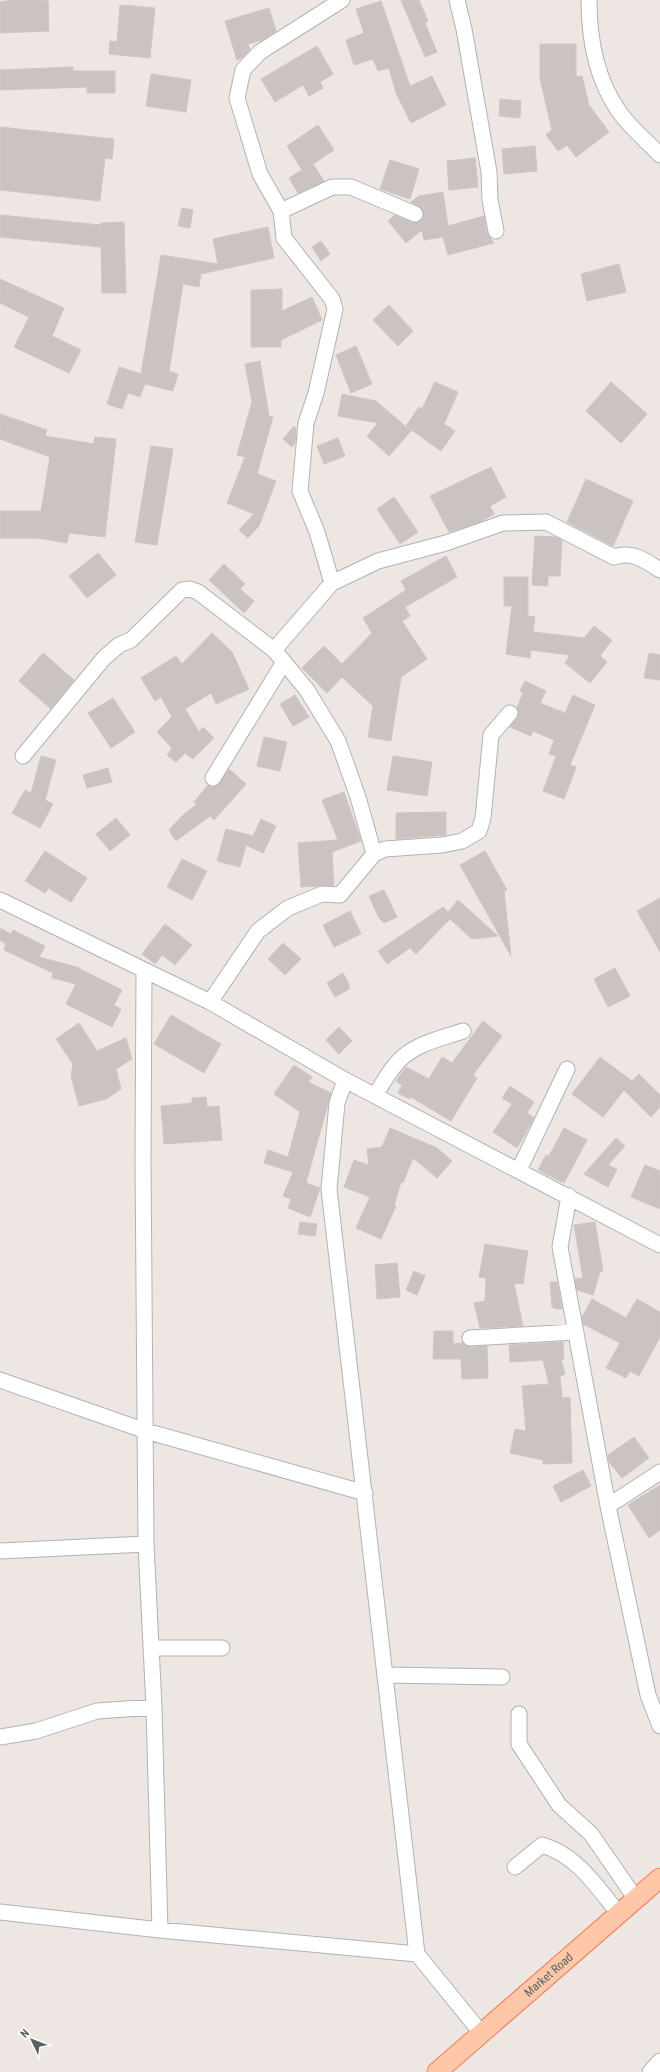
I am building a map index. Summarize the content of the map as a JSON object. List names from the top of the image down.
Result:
{
  "streets": {
    "main road": ["Market Road"]
  },
  "north": "top left"
}
